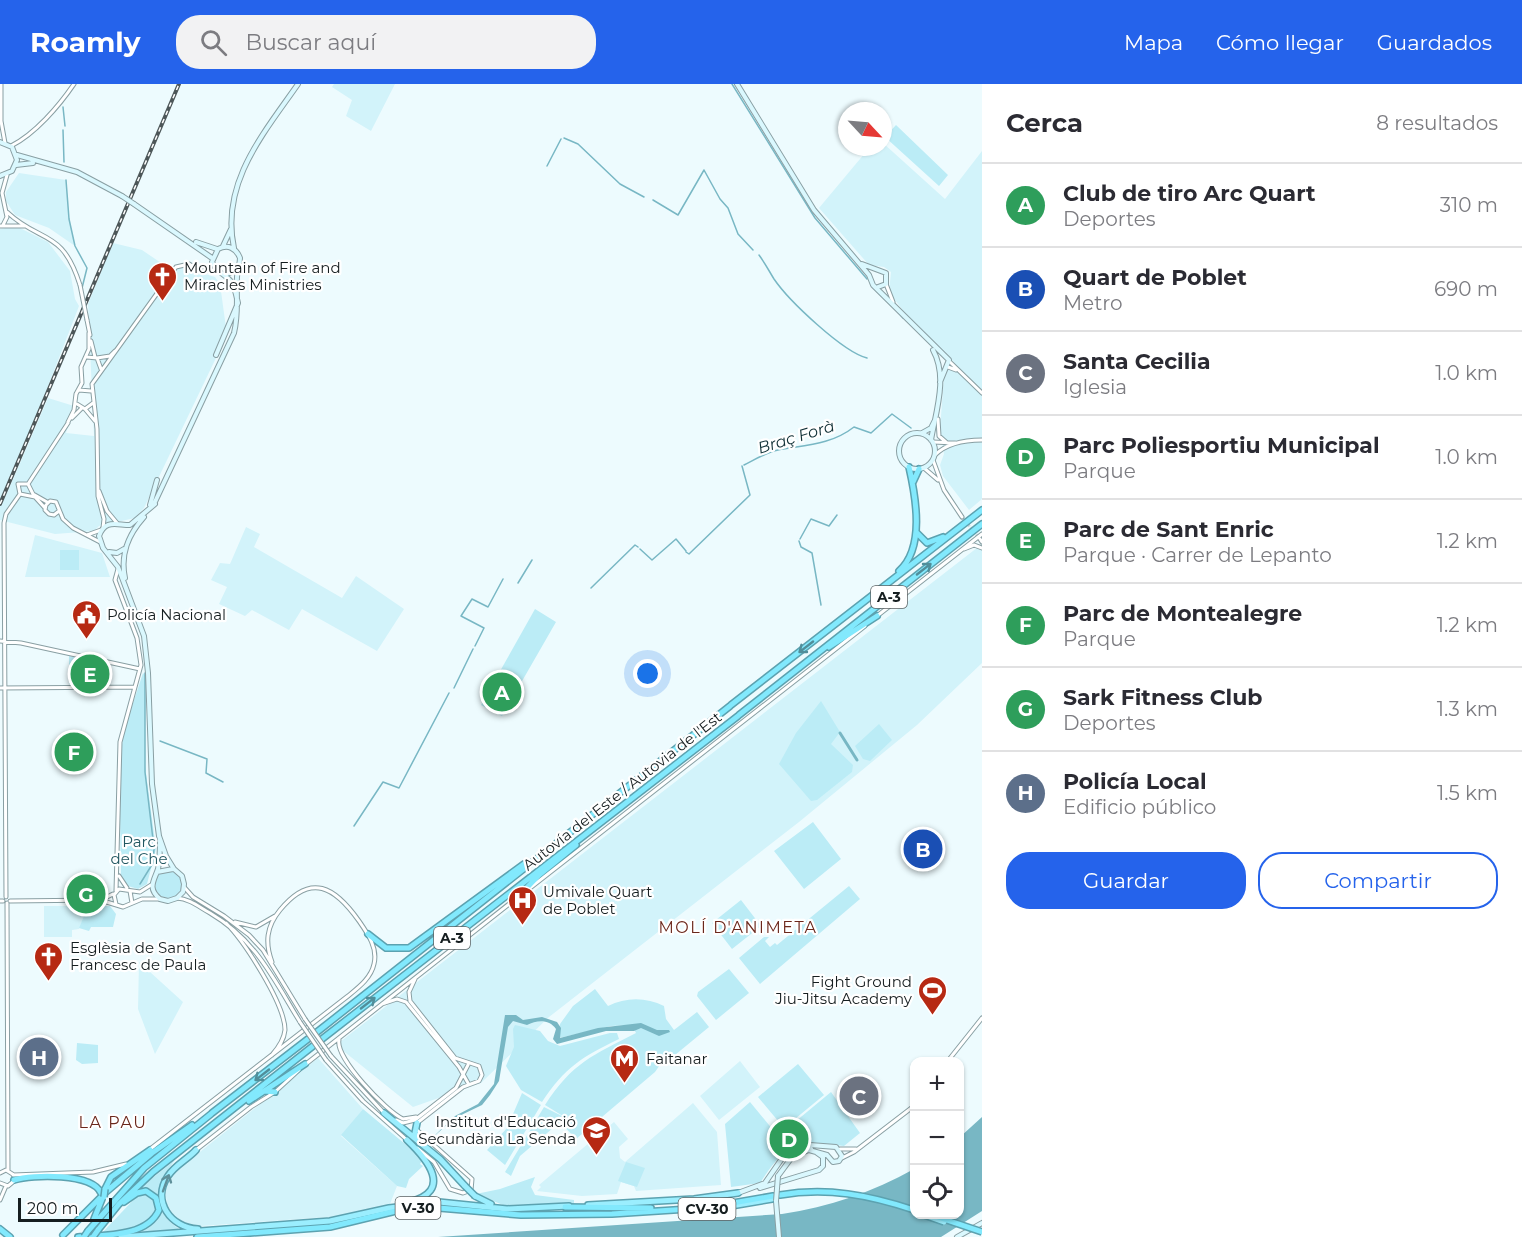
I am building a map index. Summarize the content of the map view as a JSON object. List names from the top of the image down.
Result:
{
  "streets": {
    "highway": [
      "A-3",
      "Autovía del Este / Autovia de l'Est",
      "V-30",
      "CV-30"
    ]
  },
  "crossings": [
    ["V-30", "CV-30"]
  ],
  "districts": ["MOLÍ D'ANIMETA", "LA PAU"],
  "water": ["Braç Forà"],
  "parks": ["Parc del Che"],
  "places": {
    "church": ["Mountain of Fire and Miracles Ministries", "Esglèsia de Sant Francesc de Paula"],
    "public building": ["Policía Nacional"],
    "hospital": ["Umivale Quart de Poblet"],
    "sports": ["Fight Ground Jiu-Jitsu Academy"],
    "metro station": ["Faitanar"],
    "school or university": ["Institut d'Educació Secundària La Senda"]
  },
  "scale_bar": "200 m",
  "north": "bottom right",
  "page": {
    "header": "Roamly",
    "search": "Buscar aquí",
    "nav": ["Mapa", "Cómo llegar", "Guardados"],
    "heading": ["Cerca", "8 resultados"],
    "list": [
      {
        "mark": "A",
        "name": "Club de tiro Arc Quart",
        "note": "Deportes",
        "value": "310 m"
      },
      {
        "mark": "B",
        "name": "Quart de Poblet",
        "note": "Metro",
        "value": "690 m"
      },
      {
        "mark": "C",
        "name": "Santa Cecilia",
        "note": "Iglesia",
        "value": "1.0 km"
      },
      {
        "mark": "D",
        "name": "Parc Poliesportiu Municipal",
        "note": "Parque",
        "value": "1.0 km"
      },
      {
        "mark": "E",
        "name": "Parc de Sant Enric",
        "note": "Parque · Carrer de Lepanto",
        "value": "1.2 km"
      },
      {
        "mark": "F",
        "name": "Parc de Montealegre",
        "note": "Parque",
        "value": "1.2 km"
      },
      {
        "mark": "G",
        "name": "Sark Fitness Club",
        "note": "Deportes",
        "value": "1.3 km"
      },
      {
        "mark": "H",
        "name": "Policía Local",
        "note": "Edificio público",
        "value": "1.5 km"
      }
    ],
    "pins": [
      "E",
      "A",
      "F",
      "B",
      "G",
      "H",
      "C",
      "D"
    ],
    "buttons": ["Guardar", "Compartir"],
    "map_buttons": ["+", "−"],
    "scale": "200 m"
  }
}
